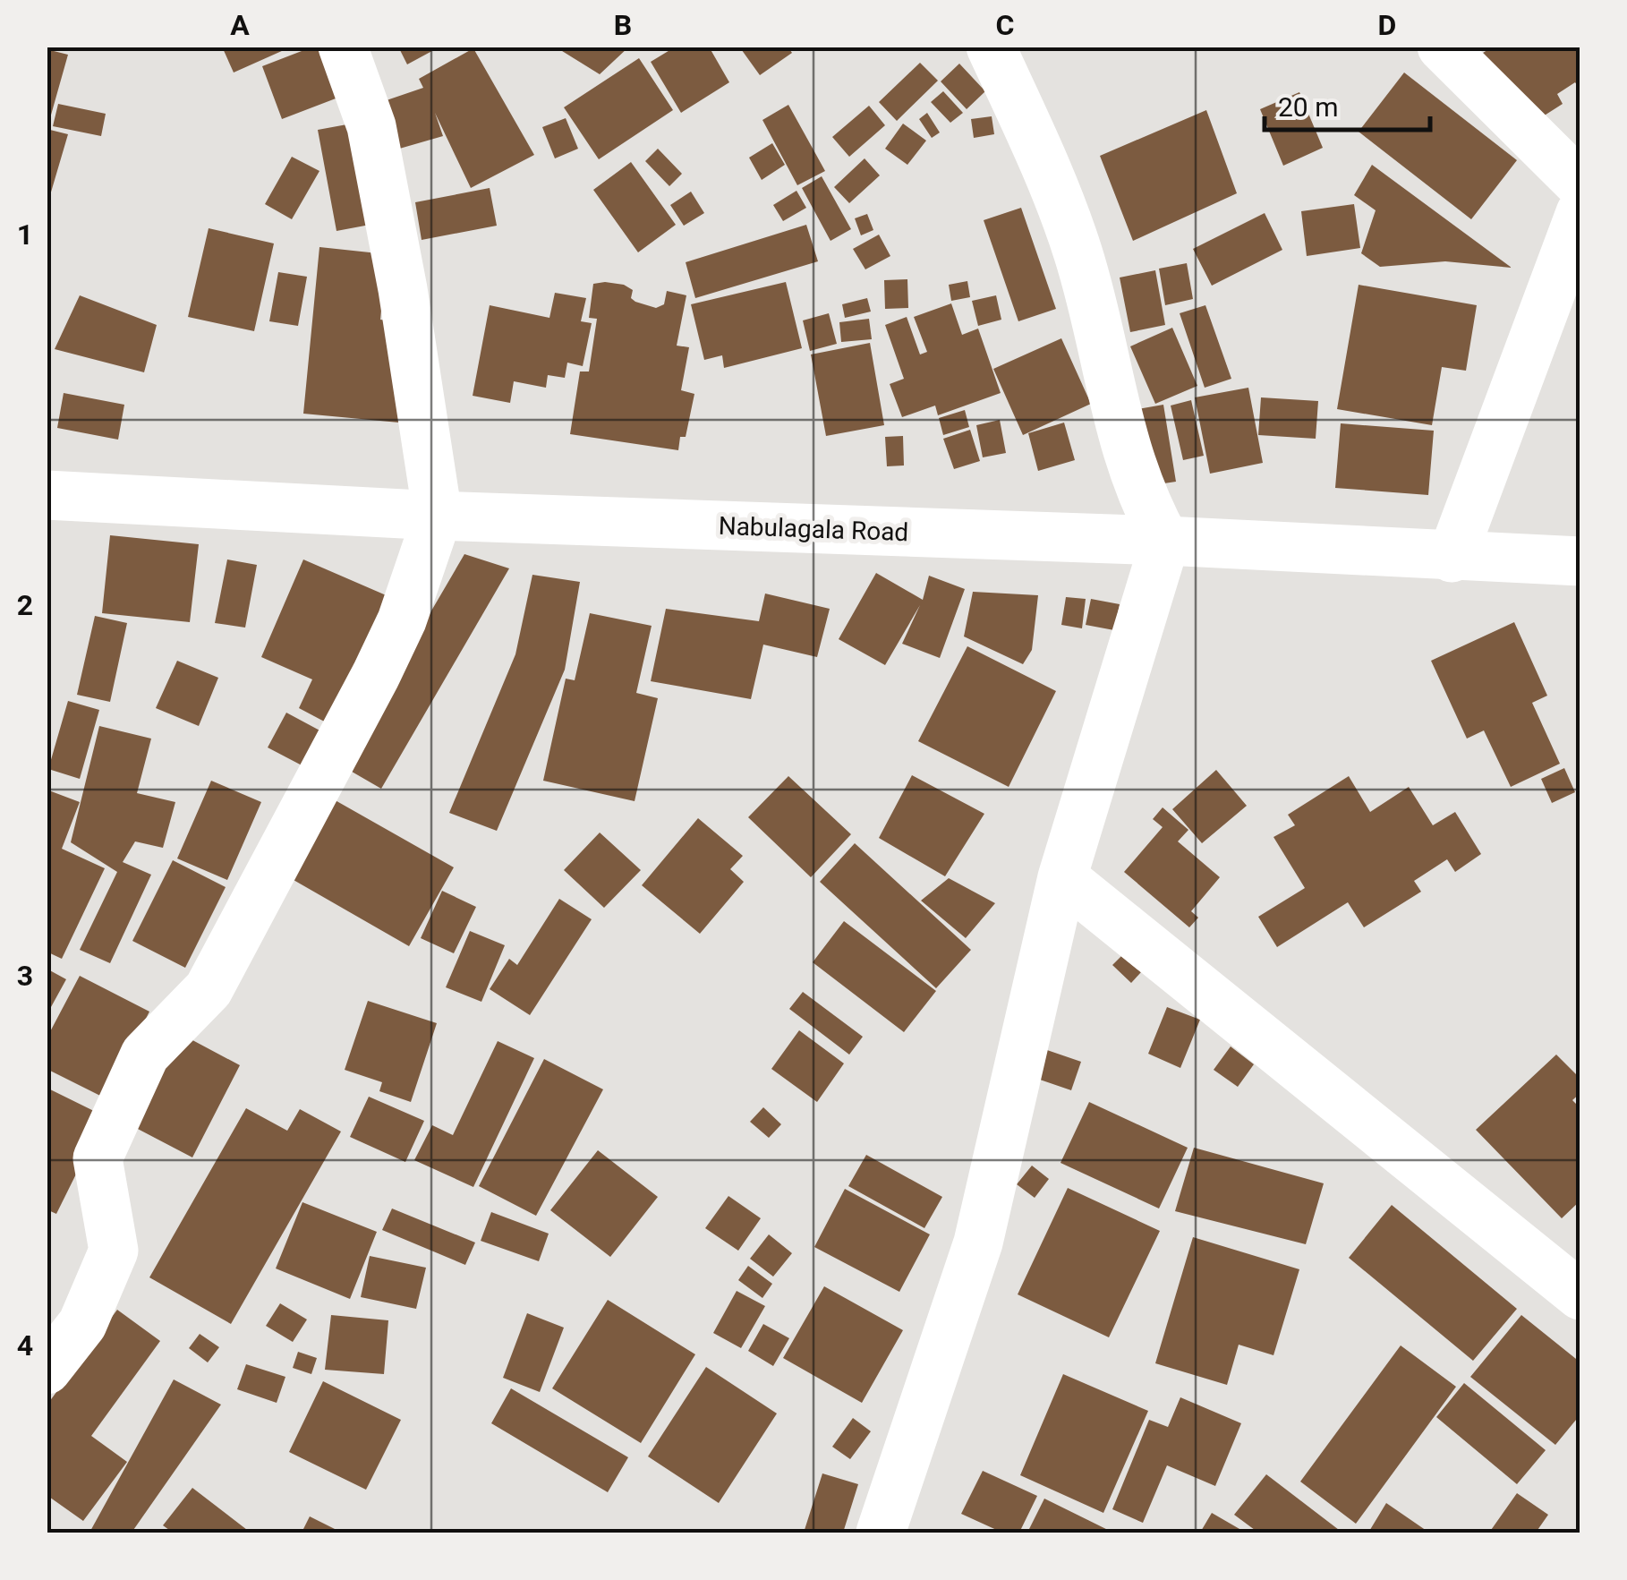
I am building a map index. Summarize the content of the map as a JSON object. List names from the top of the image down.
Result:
{
  "streets": {
    "street": ["Nabulagala Road"]
  },
  "scale_bar": "20 m",
  "grid": {
    "columns": [
      "A",
      "B",
      "C",
      "D"
    ],
    "rows": [
      "1",
      "2",
      "3",
      "4"
    ]
  }
}
